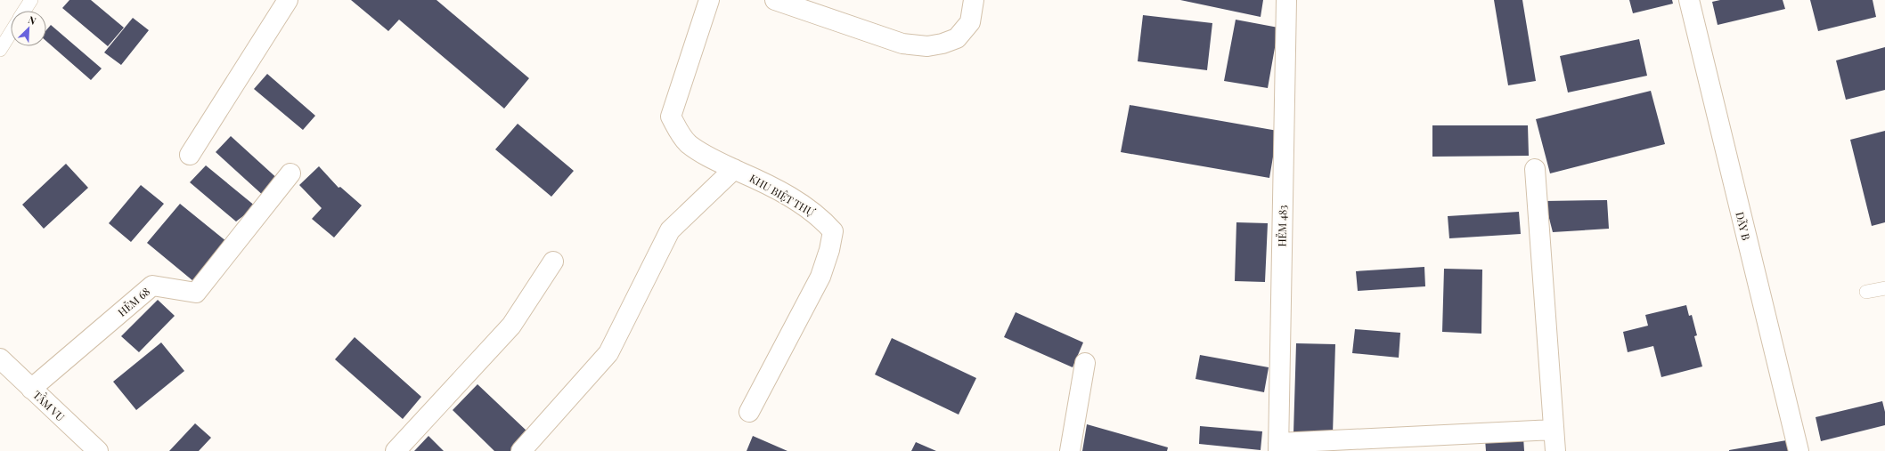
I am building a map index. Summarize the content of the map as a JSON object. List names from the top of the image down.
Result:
{
  "streets": {
    "street": [
      "KHU BIỆT THỰ",
      "HẺM 483",
      "DÃY B",
      "HẺM 68",
      "TẦM VU"
    ]
  },
  "crossings": [
    ["HẺM 68", "TẦM VU"]
  ],
  "north": "top right"
}
